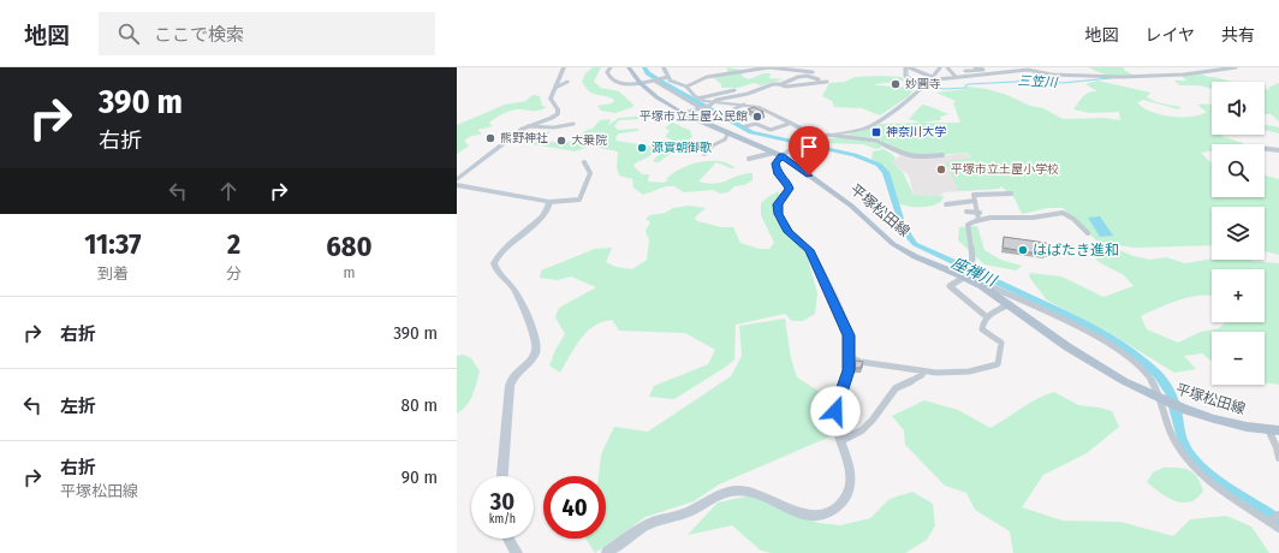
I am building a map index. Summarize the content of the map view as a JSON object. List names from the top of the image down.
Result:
{
  "streets": {
    "main road": ["平塚松田線"]
  },
  "water": ["三笠川", "座禅川"],
  "places": {
    "other": [
      "妙圓寺",
      "平塚市立土屋公民館",
      "熊野神社",
      "大乗院",
      "源實朝御歌",
      "平塚市立土屋小学校",
      "はばたき進和"
    ],
    "transit": ["神奈川大学"]
  },
  "page": {
    "header": "地図",
    "search": "ここで検索",
    "nav": ["地図", "レイヤ", "共有"],
    "turn": ["390 m", "右折"],
    "map_buttons": ["+", "−"],
    "eta": [
      "11:37",
      "到着",
      "2",
      "分",
      "680",
      "m"
    ],
    "list": [
      {
        "name": "右折",
        "value": "390 m"
      },
      {
        "name": "左折",
        "value": "80 m"
      },
      {
        "name": "右折",
        "note": "平塚松田線",
        "value": "90 m"
      }
    ],
    "speed": "30 km/h",
    "limit": "40"
  }
}
